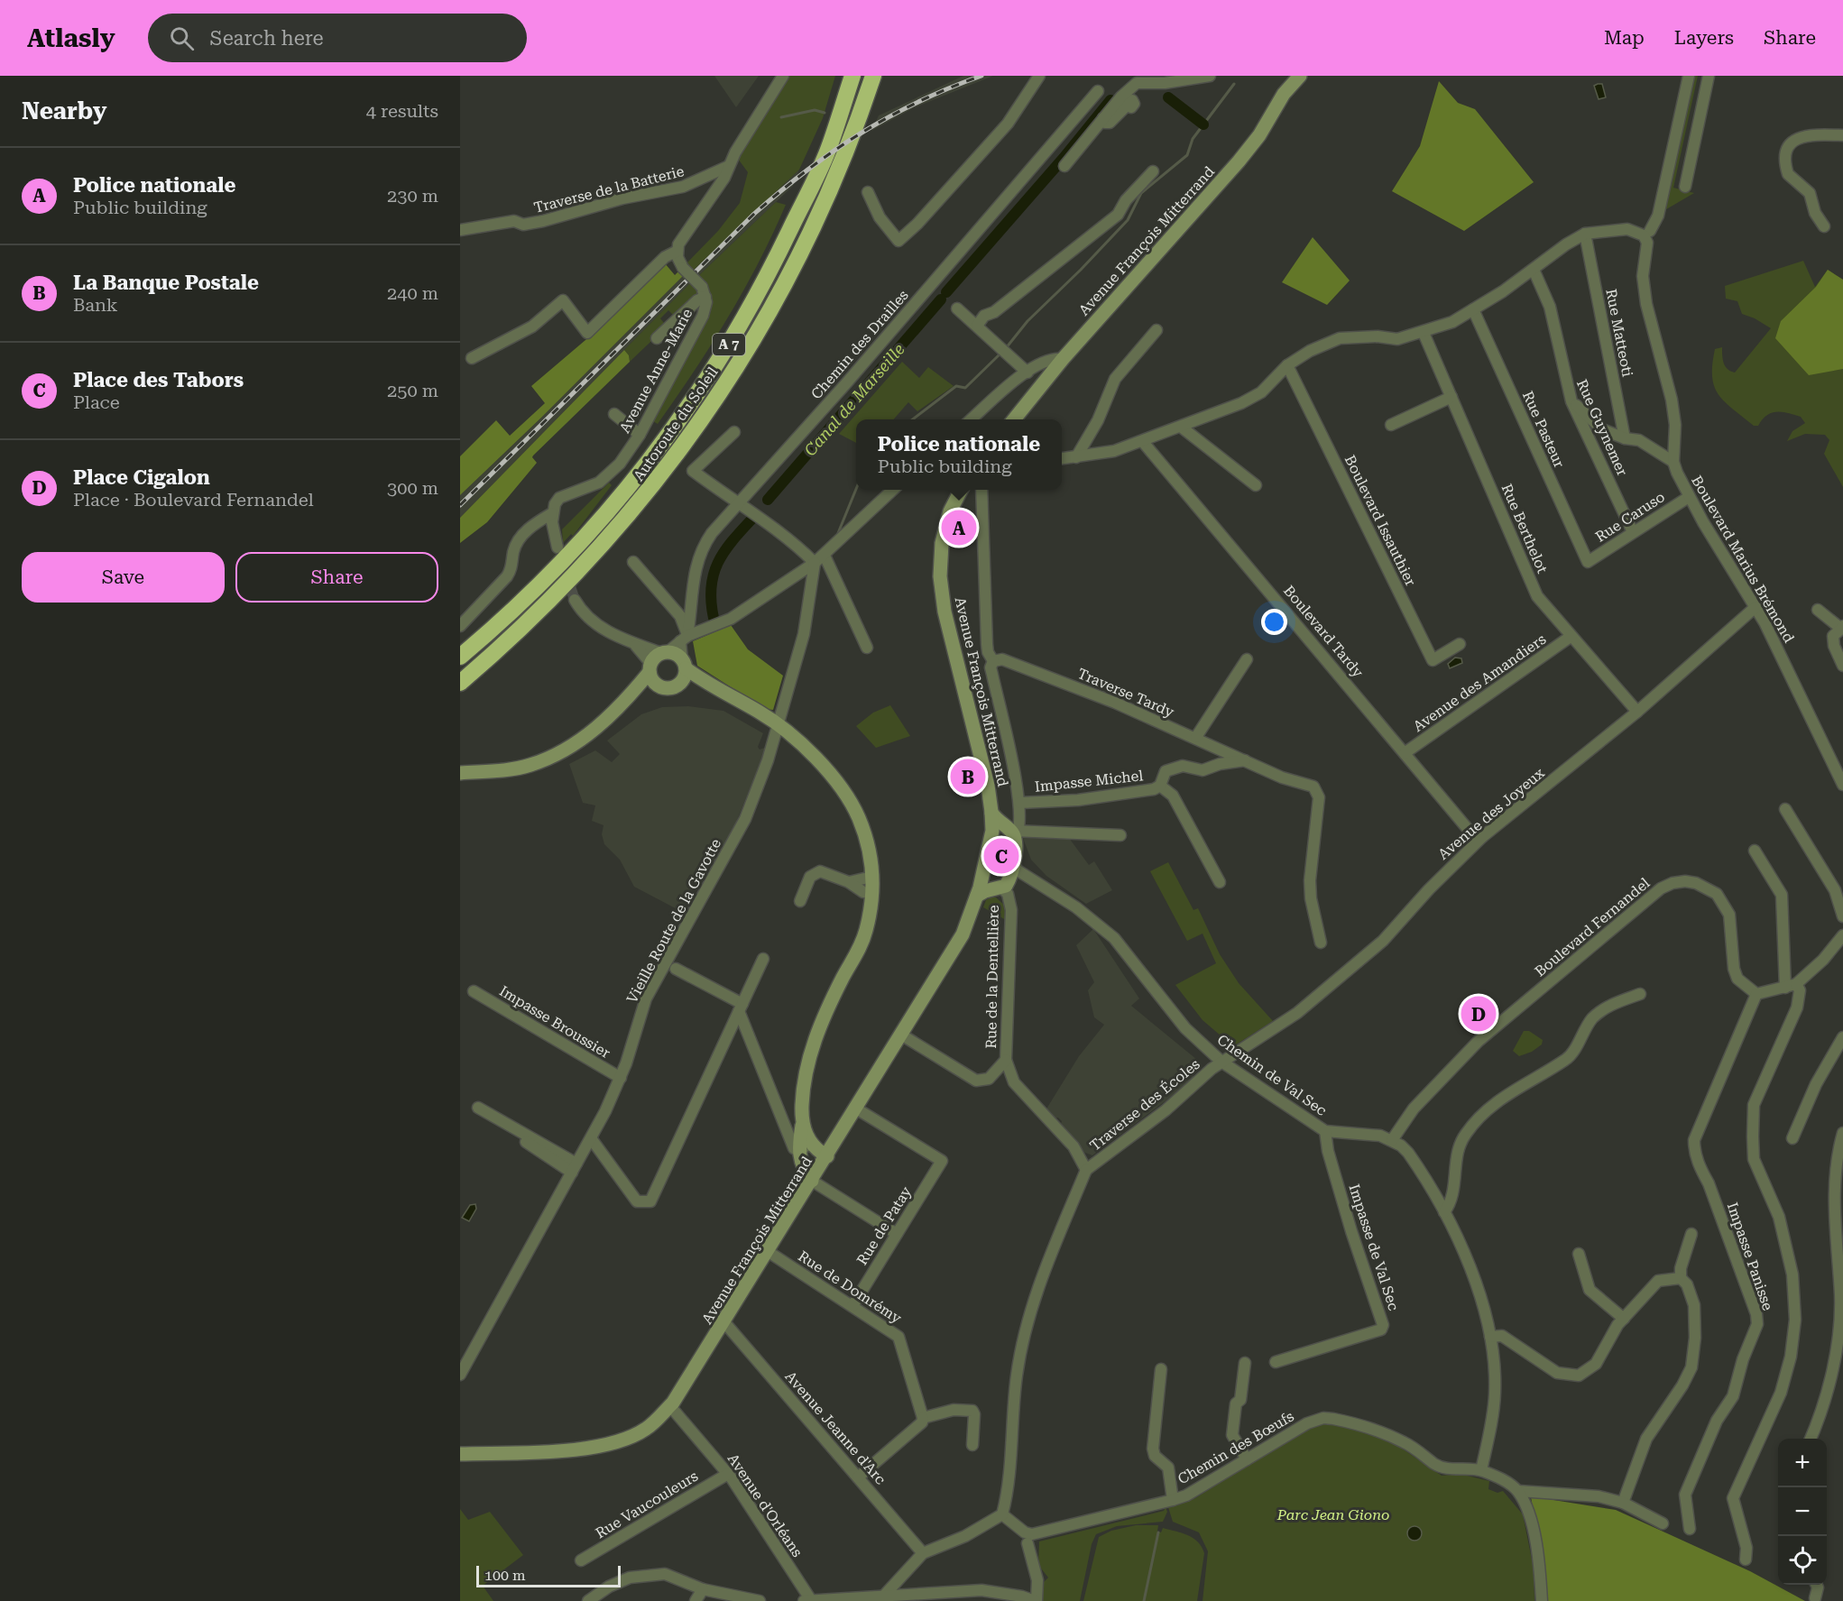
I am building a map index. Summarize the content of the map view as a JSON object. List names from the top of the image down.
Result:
{
  "streets": {
    "highway": ["A 7", "Autoroute du Soleil"],
    "main road": ["Avenue François Mitterrand"],
    "street": [
      "Traverse de la Batterie",
      "Rue Matteoti",
      "Chemin des Drailles",
      "Avenue Anne-Marie",
      "Rue Guynemer",
      "Rue Pasteur",
      "Rue Caruso",
      "Boulevard Issauthier",
      "Rue Berthelot",
      "Boulevard Marius Brémond",
      "Boulevard Tardy",
      "Avenue des Amandiers",
      "Traverse Tardy",
      "Impasse Michel",
      "Avenue des Joyeux",
      "Vieille Route de la Gavotte",
      "Boulevard Fernandel",
      "Rue de la Dentellière",
      "Impasse Broussier",
      "Chemin de Val Sec",
      "Traverse des Écoles",
      "Rue de Patay",
      "Impasse de Val Sec",
      "Impasse Panisse",
      "Rue de Domrémy",
      "Avenue Jeanne d'Arc",
      "Chemin des Bœufs",
      "Rue Vaucouleurs",
      "Avenue d'Orléans"
    ]
  },
  "crossings": [
    ["Avenue François Mitterrand", "Rue de Patay"],
    ["Avenue François Mitterrand", "Rue de Domrémy"],
    ["Avenue François Mitterrand", "Avenue Jeanne d'Arc"],
    ["Avenue François Mitterrand", "Avenue d'Orléans"],
    ["Rue Matteoti", "Boulevard Marius Brémond"],
    ["Rue Guynemer", "Rue Caruso"],
    ["Rue Pasteur", "Rue Caruso"],
    ["Rue Caruso", "Boulevard Marius Brémond"],
    ["Rue Berthelot", "Avenue des Amandiers"],
    ["Rue Berthelot", "Avenue des Joyeux"],
    ["Boulevard Marius Brémond", "Avenue des Joyeux"],
    ["Boulevard Tardy", "Avenue des Amandiers"],
    ["Boulevard Tardy", "Avenue des Joyeux"],
    ["Traverse Tardy", "Impasse Michel"],
    ["Avenue des Joyeux", "Chemin de Val Sec"],
    ["Avenue des Joyeux", "Traverse des Écoles"],
    ["Vieille Route de la Gavotte", "Impasse Broussier"],
    ["Boulevard Fernandel", "Chemin de Val Sec"],
    ["Boulevard Fernandel", "Impasse Panisse"],
    ["Rue de la Dentellière", "Traverse des Écoles"],
    ["Chemin de Val Sec", "Traverse des Écoles"],
    ["Chemin de Val Sec", "Impasse de Val Sec"],
    ["Chemin de Val Sec", "Chemin des Bœufs"],
    ["Rue de Patay", "Rue de Domrémy"],
    ["Rue Vaucouleurs", "Avenue d'Orléans"]
  ],
  "water": ["Canal de Marseille"],
  "parks": ["Parc Jean Giono"],
  "scale_bar": "100 m",
  "page": {
    "header": "Atlasly",
    "search": "Search here",
    "nav": ["Map", "Layers", "Share"],
    "heading": ["Nearby", "4 results"],
    "list": [
      {
        "mark": "A",
        "name": "Police nationale",
        "note": "Public building",
        "value": "230 m"
      },
      {
        "mark": "B",
        "name": "La Banque Postale",
        "note": "Bank",
        "value": "240 m"
      },
      {
        "mark": "C",
        "name": "Place des Tabors",
        "note": "Place",
        "value": "250 m"
      },
      {
        "mark": "D",
        "name": "Place Cigalon",
        "note": "Place · Boulevard Fernandel",
        "value": "300 m"
      }
    ],
    "popup": ["Police nationale", "Public building"],
    "pins": [
      "A",
      "B",
      "C",
      "D"
    ],
    "buttons": ["Save", "Share"],
    "map_buttons": ["+", "−"],
    "scale": "100 m"
  }
}
